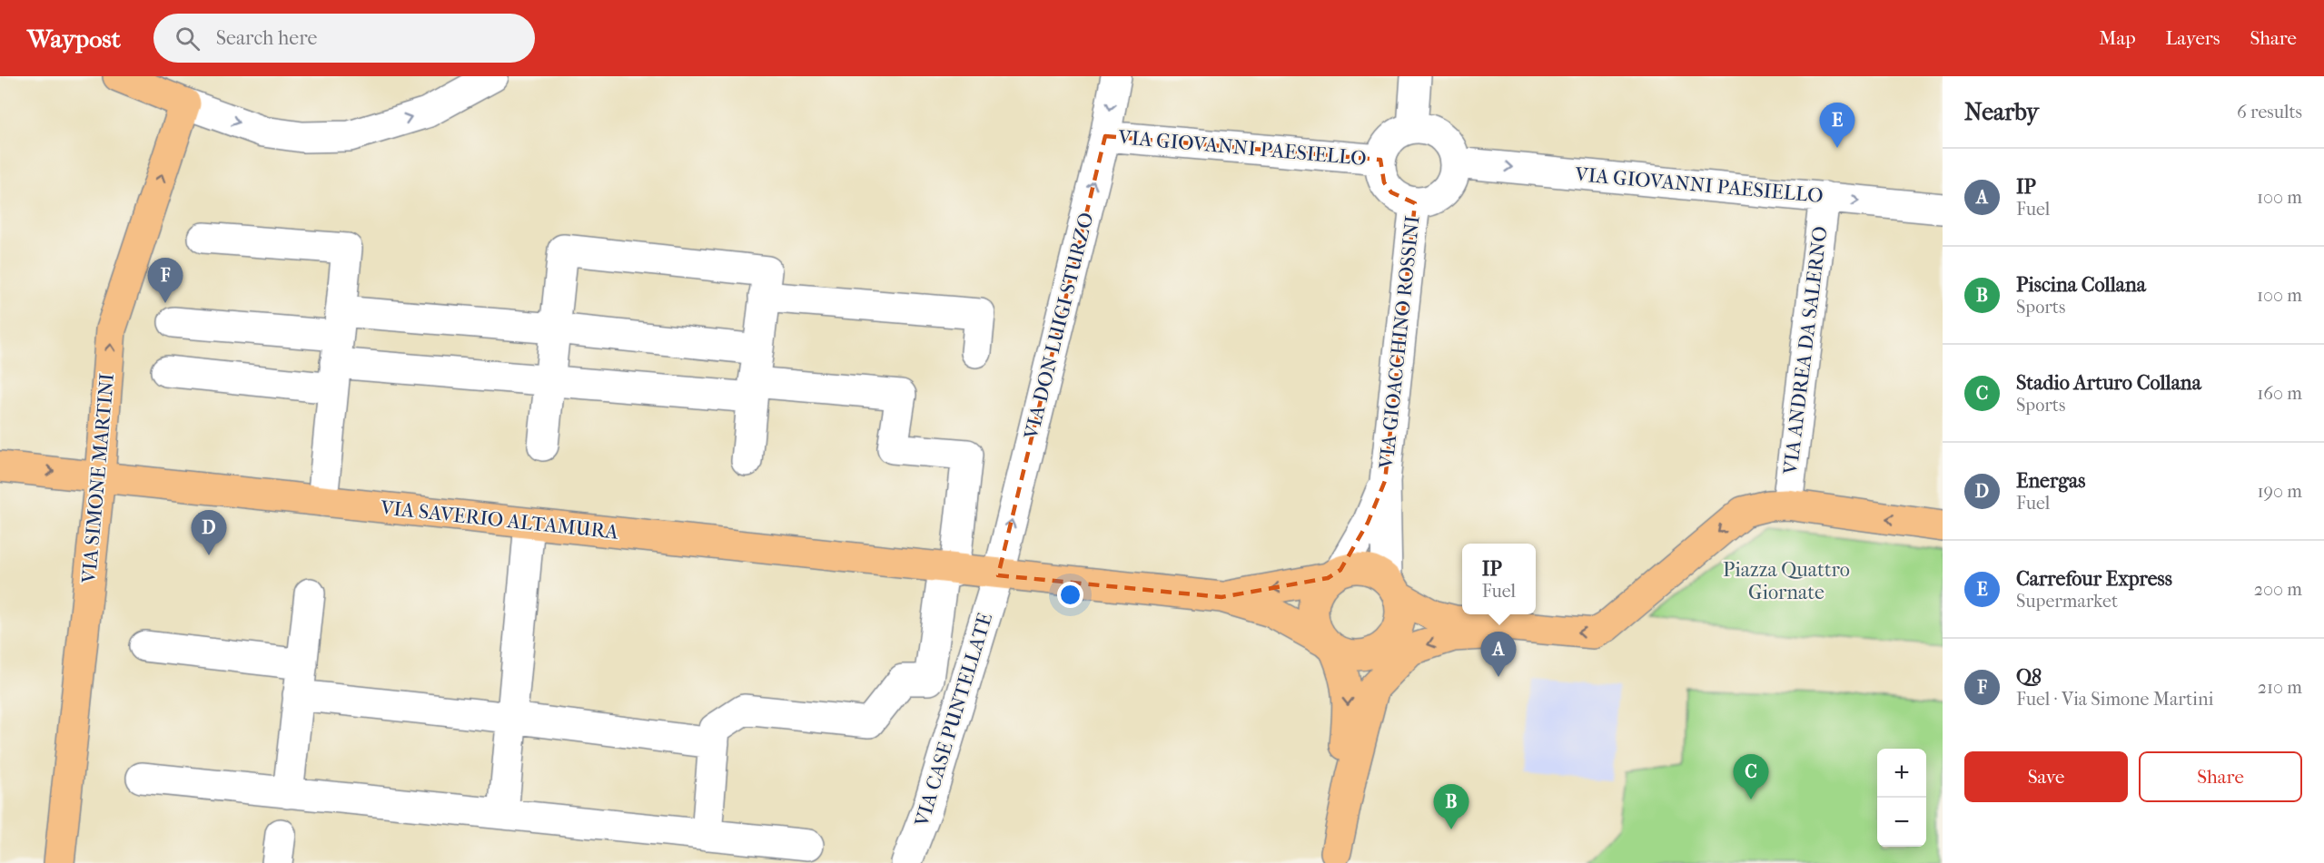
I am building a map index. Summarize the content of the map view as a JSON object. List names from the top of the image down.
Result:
{
  "streets": {
    "main road": ["VIA SIMONE MARTINI", "VIA SAVERIO ALTAMURA"],
    "street": [
      "VIA GIOVANNI PAESIELLO",
      "VIA DON LUIGI STURZO",
      "VIA GIOACCHINO ROSSINI",
      "VIA ANDREA DA SALERNO",
      "VIA CASE PUNTELLATE"
    ]
  },
  "crossings": [
    ["VIA GIOVANNI PAESIELLO", "VIA DON LUIGI STURZO"],
    ["VIA GIOVANNI PAESIELLO", "VIA GIOACCHINO ROSSINI"],
    ["VIA GIOVANNI PAESIELLO", "VIA ANDREA DA SALERNO"],
    ["VIA DON LUIGI STURZO", "VIA SAVERIO ALTAMURA"],
    ["VIA DON LUIGI STURZO", "VIA CASE PUNTELLATE"],
    ["VIA SIMONE MARTINI", "VIA SAVERIO ALTAMURA"],
    ["VIA SAVERIO ALTAMURA", "VIA CASE PUNTELLATE"]
  ],
  "one_way": ["VIA GIOVANNI PAESIELLO", "VIA SIMONE MARTINI"],
  "parks": ["Piazza Quattro Giornate"],
  "page": {
    "header": "Waypost",
    "search": "Search here",
    "nav": ["Map", "Layers", "Share"],
    "heading": ["Nearby", "6 results"],
    "pins": [
      "E",
      "F",
      "D",
      "A",
      "C",
      "B"
    ],
    "list": [
      {
        "mark": "A",
        "name": "IP",
        "note": "Fuel",
        "value": "100 m"
      },
      {
        "mark": "B",
        "name": "Piscina Collana",
        "note": "Sports",
        "value": "100 m"
      },
      {
        "mark": "C",
        "name": "Stadio Arturo Collana",
        "note": "Sports",
        "value": "160 m"
      },
      {
        "mark": "D",
        "name": "Energas",
        "note": "Fuel",
        "value": "190 m"
      },
      {
        "mark": "E",
        "name": "Carrefour Express",
        "note": "Supermarket",
        "value": "200 m"
      },
      {
        "mark": "F",
        "name": "Q8",
        "note": "Fuel · Via Simone Martini",
        "value": "210 m"
      }
    ],
    "popup": ["IP", "Fuel"],
    "buttons": ["Save", "Share"],
    "map_buttons": ["+", "−"]
  }
}
